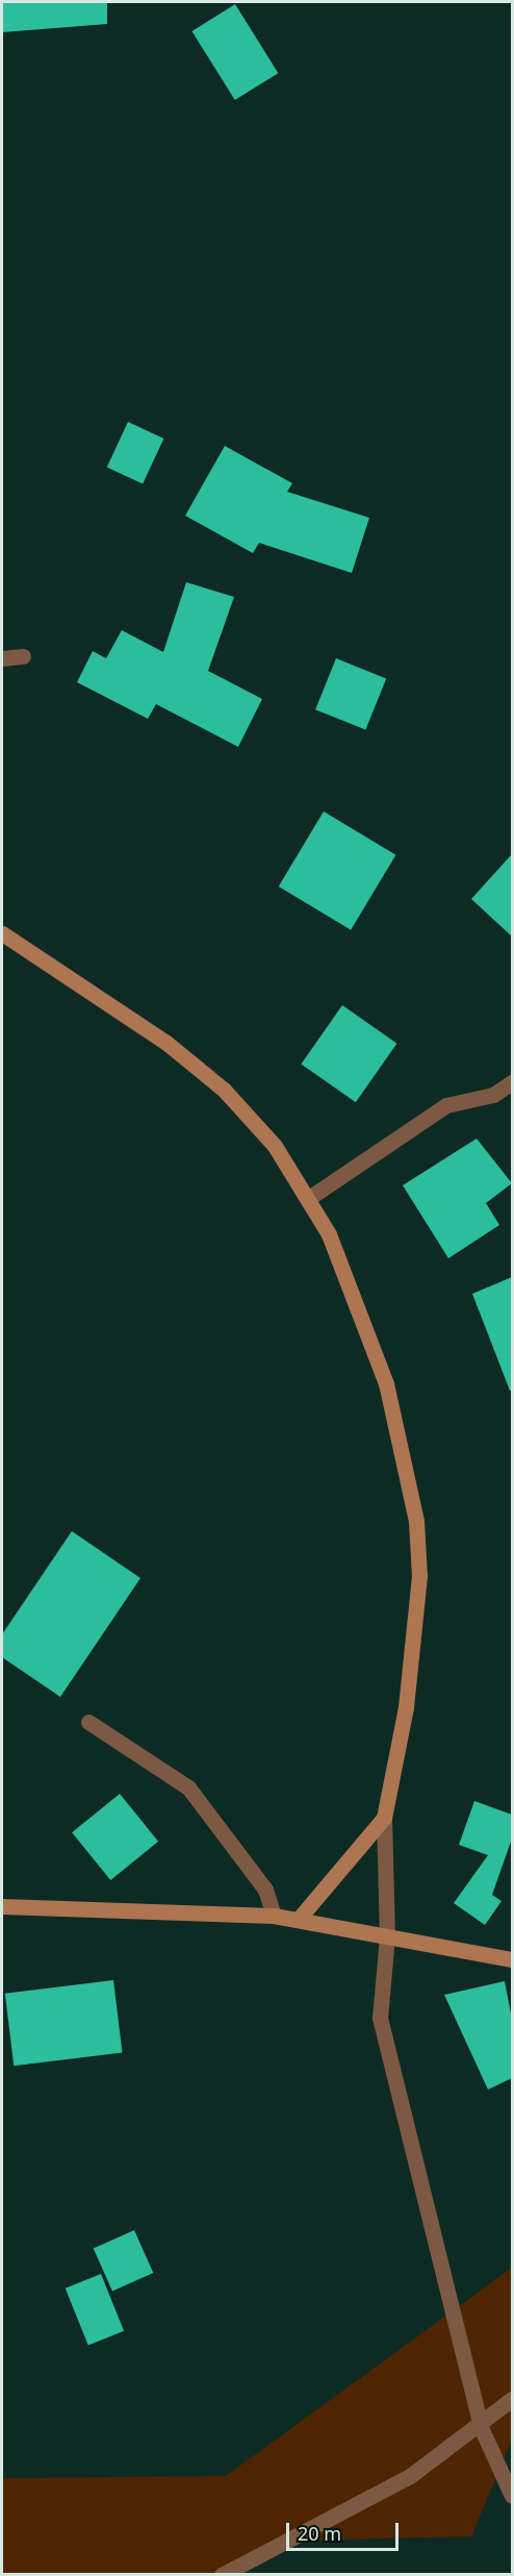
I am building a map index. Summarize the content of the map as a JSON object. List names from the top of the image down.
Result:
{
  "scale_bar": "20 m"
}
